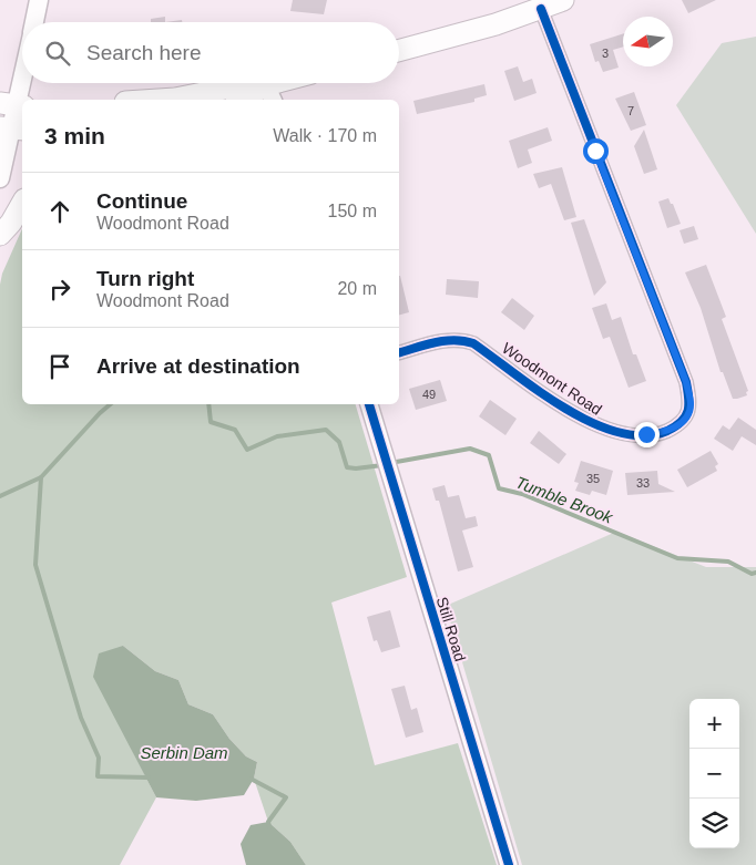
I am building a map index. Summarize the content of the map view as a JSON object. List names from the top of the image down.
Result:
{
  "streets": {
    "street": ["Woodmont Road", "Still Road"]
  },
  "water": ["Tumble Brook", "Serbin Dam"],
  "house_numbers": [
    "3",
    "7",
    "49",
    "35",
    "33"
  ],
  "north": "left",
  "page": {
    "search": "Search here",
    "heading": ["3 min", "Walk · 170 m"],
    "list": [
      ["Continue", "Woodmont Road", "150 m"],
      ["Turn right", "Woodmont Road", "20 m"],
      "Arrive at destination"
    ],
    "map_buttons": ["+", "−"]
  }
}
